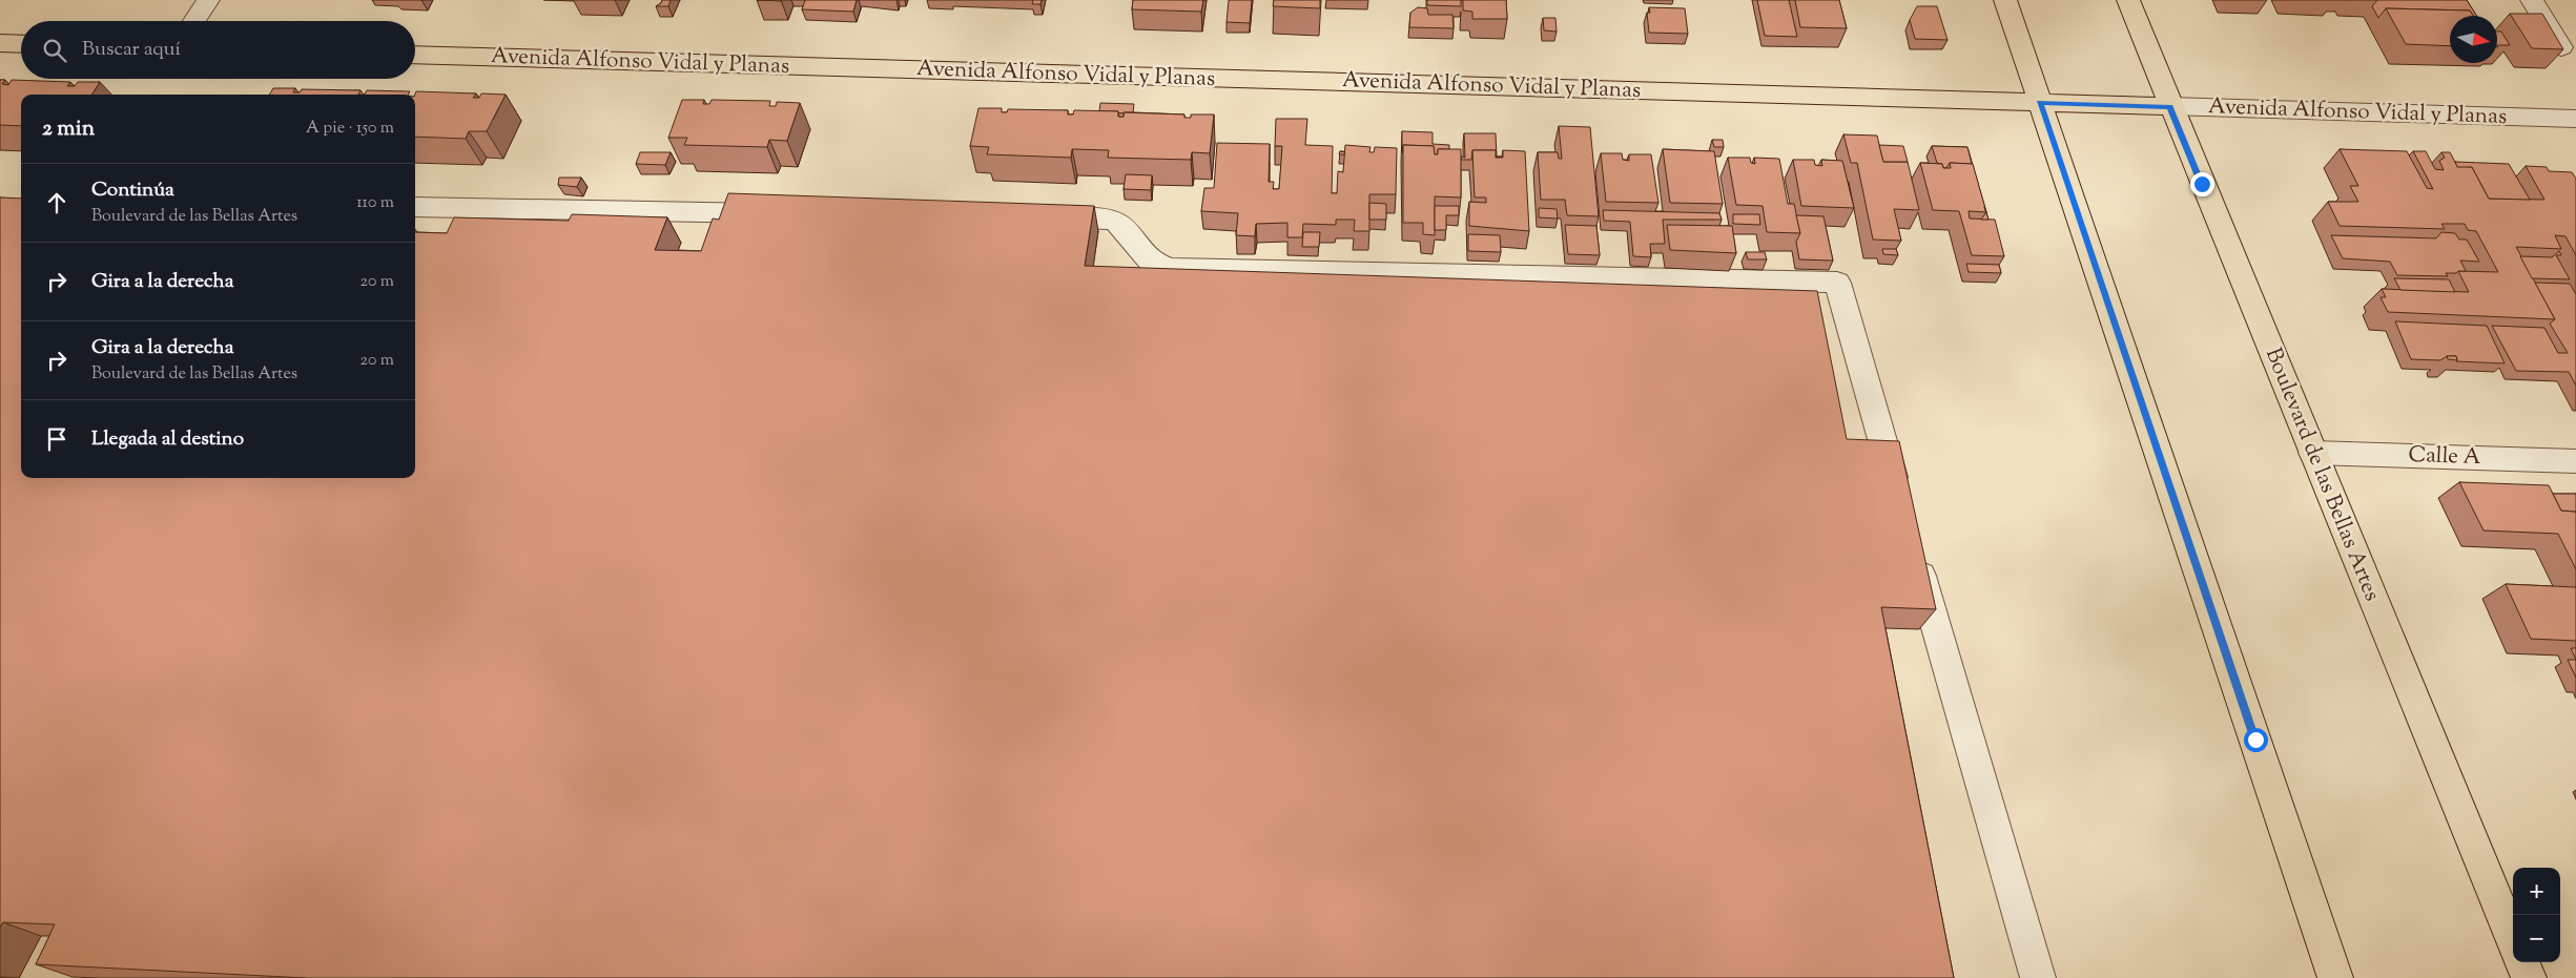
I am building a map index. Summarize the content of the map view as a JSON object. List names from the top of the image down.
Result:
{
  "streets": {
    "main road": ["Avenida Alfonso Vidal y Planas", "Boulevard de las Bellas Artes"],
    "street": ["Calle A"]
  },
  "crossings": [
    ["Avenida Alfonso Vidal y Planas", "Boulevard de las Bellas Artes"],
    ["Calle A", "Boulevard de las Bellas Artes"]
  ],
  "north": "right",
  "page": {
    "search": "Buscar aquí",
    "heading": ["2 min", "A pie · 150 m"],
    "list": [
      ["Continúa", "Boulevard de las Bellas Artes", "110 m"],
      ["Gira a la derecha", "20 m"],
      ["Gira a la derecha", "Boulevard de las Bellas Artes", "20 m"],
      "Llegada al destino"
    ],
    "map_buttons": ["+", "−"]
  }
}
